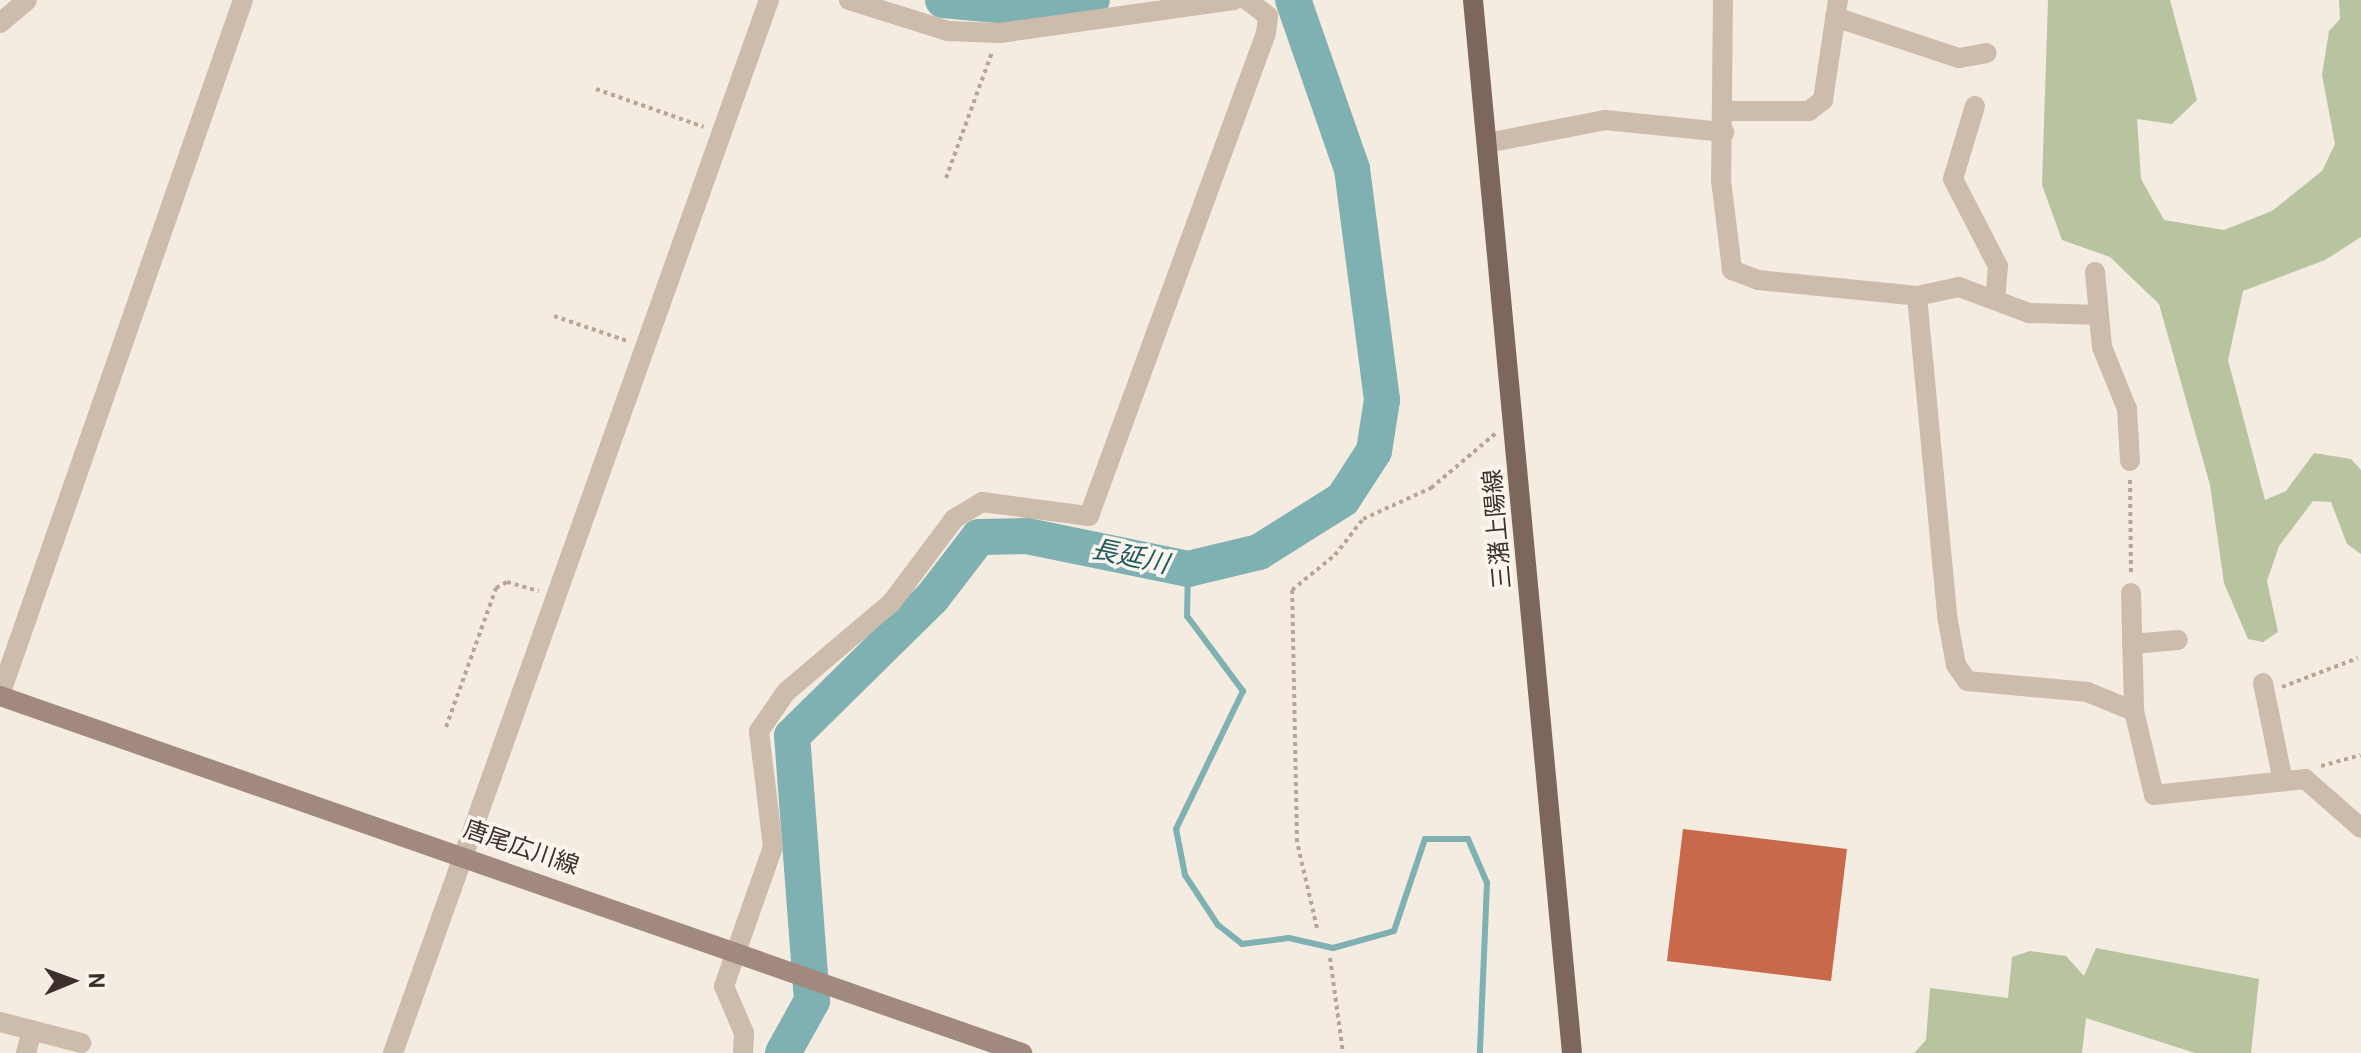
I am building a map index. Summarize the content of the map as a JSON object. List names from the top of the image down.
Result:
{
  "streets": {
    "main road": ["三潴上陽線", "唐尾広川線"]
  },
  "water": ["長延川"],
  "north": "right"
}
